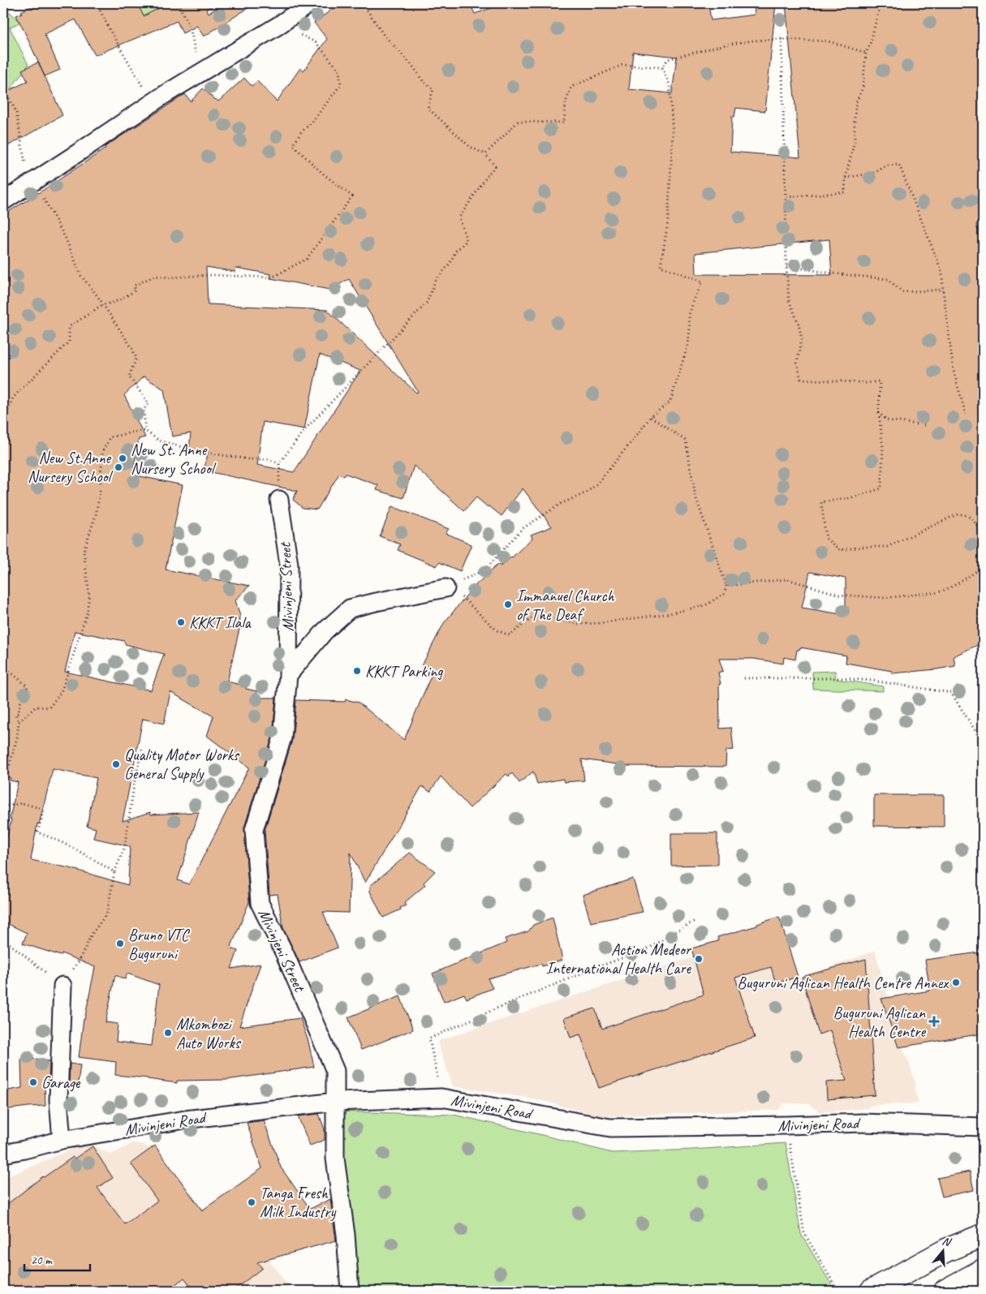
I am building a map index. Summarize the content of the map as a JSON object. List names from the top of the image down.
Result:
{
  "streets": {
    "street": ["Mivinjeni Street", "Mivinjeni Road"]
  },
  "crossings": [
    ["Mivinjeni Street", "Mivinjeni Road"]
  ],
  "places": {
    "other": [
      "New St. Anne Nursery School",
      "New St.Anne Nursery School",
      "Immanuel Church of The Deaf",
      "KKKT Ilala",
      "KKKT Parking",
      "Quality Motor Works General Supply",
      "Bruno VTC Buguruni",
      "Action Medeor International Health Care",
      "Buguruni Aglican Health Centre Annex",
      "Mkombozi Auto Works",
      "Garage",
      "Tanga Fresh Milk Industry"
    ],
    "health": ["Buguruni Aglican Health Centre"]
  },
  "scale_bar": "20 m",
  "north": "top"
}
